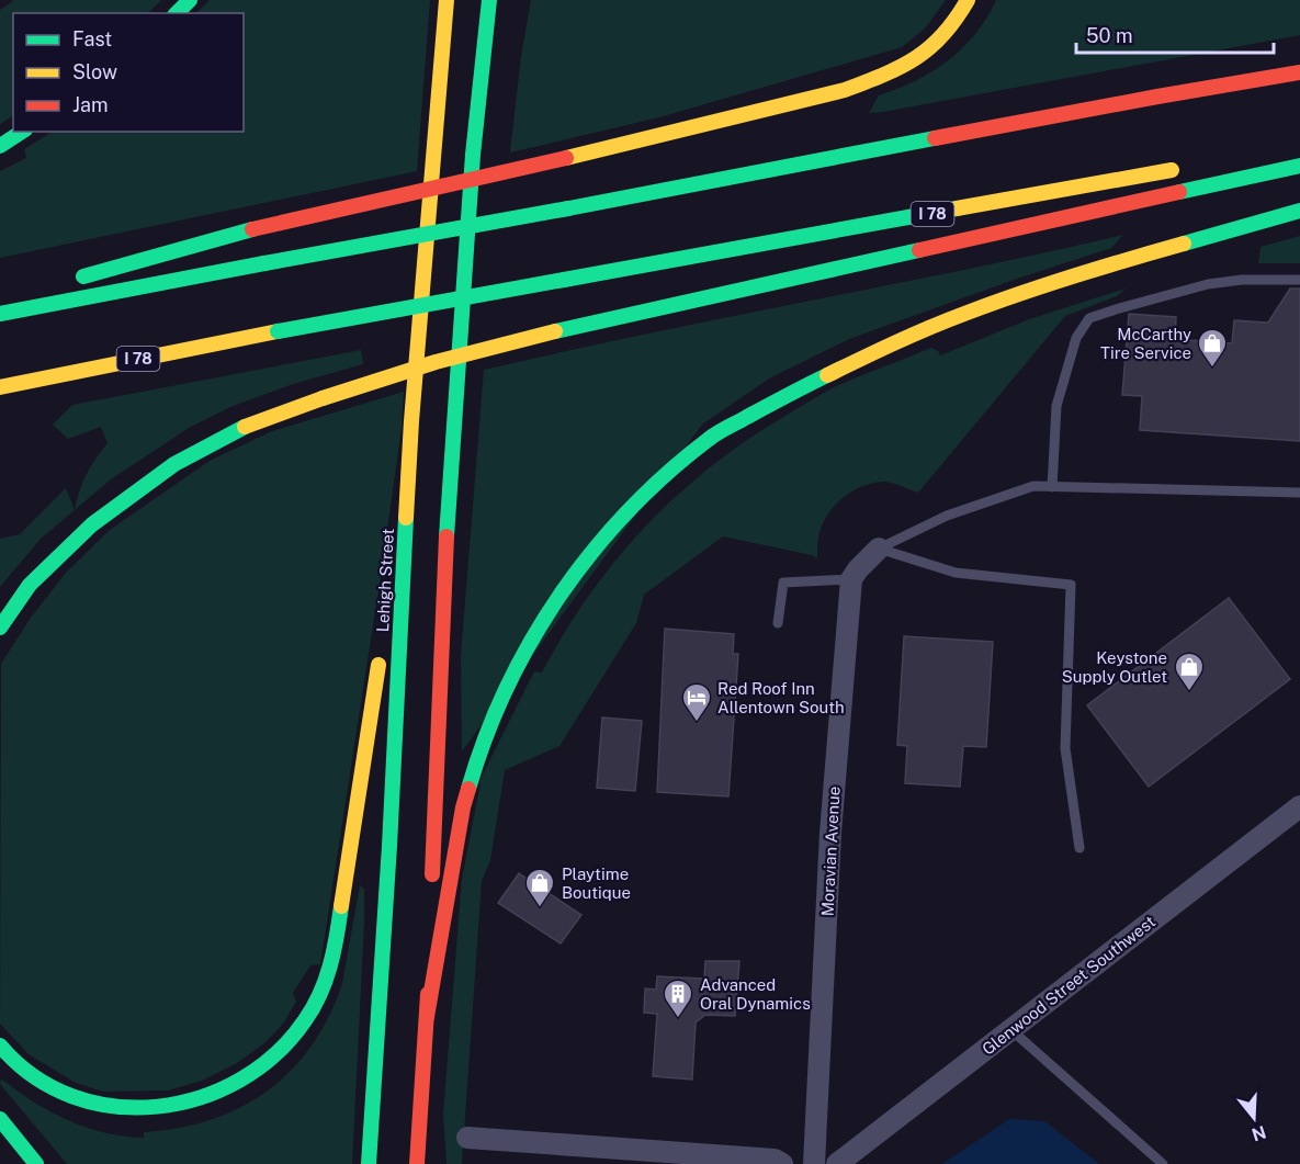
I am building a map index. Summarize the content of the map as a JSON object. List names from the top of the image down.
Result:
{
  "streets": {
    "highway": ["I 78", "Lehigh Street"],
    "street": ["Moravian Avenue", "Glenwood Street Southwest"]
  },
  "places": {
    "shop": ["McCarthy Tire Service", "Keystone Supply Outlet", "Playtime Boutique"],
    "hotel": ["Red Roof Inn Allentown South"],
    "building": ["Advanced Oral Dynamics"]
  },
  "legend": ["Fast", "Slow", "Jam"],
  "scale_bar": "50 m",
  "north": "bottom"
}
